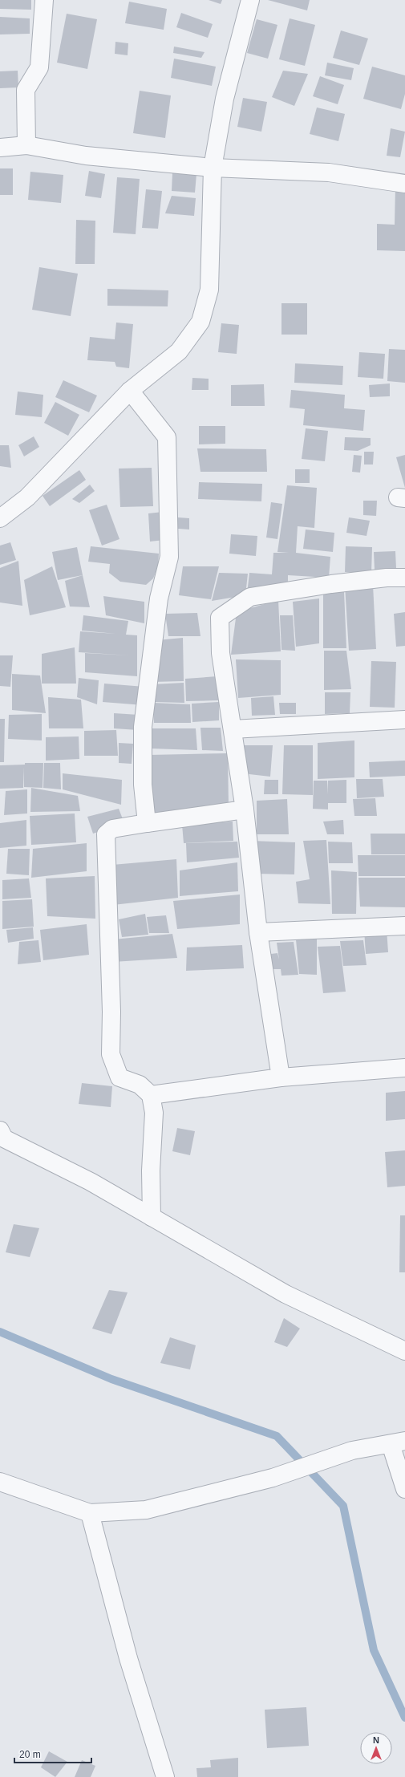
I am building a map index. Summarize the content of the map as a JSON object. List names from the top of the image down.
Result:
{
  "scale_bar": "20 m",
  "north": "top"
}
